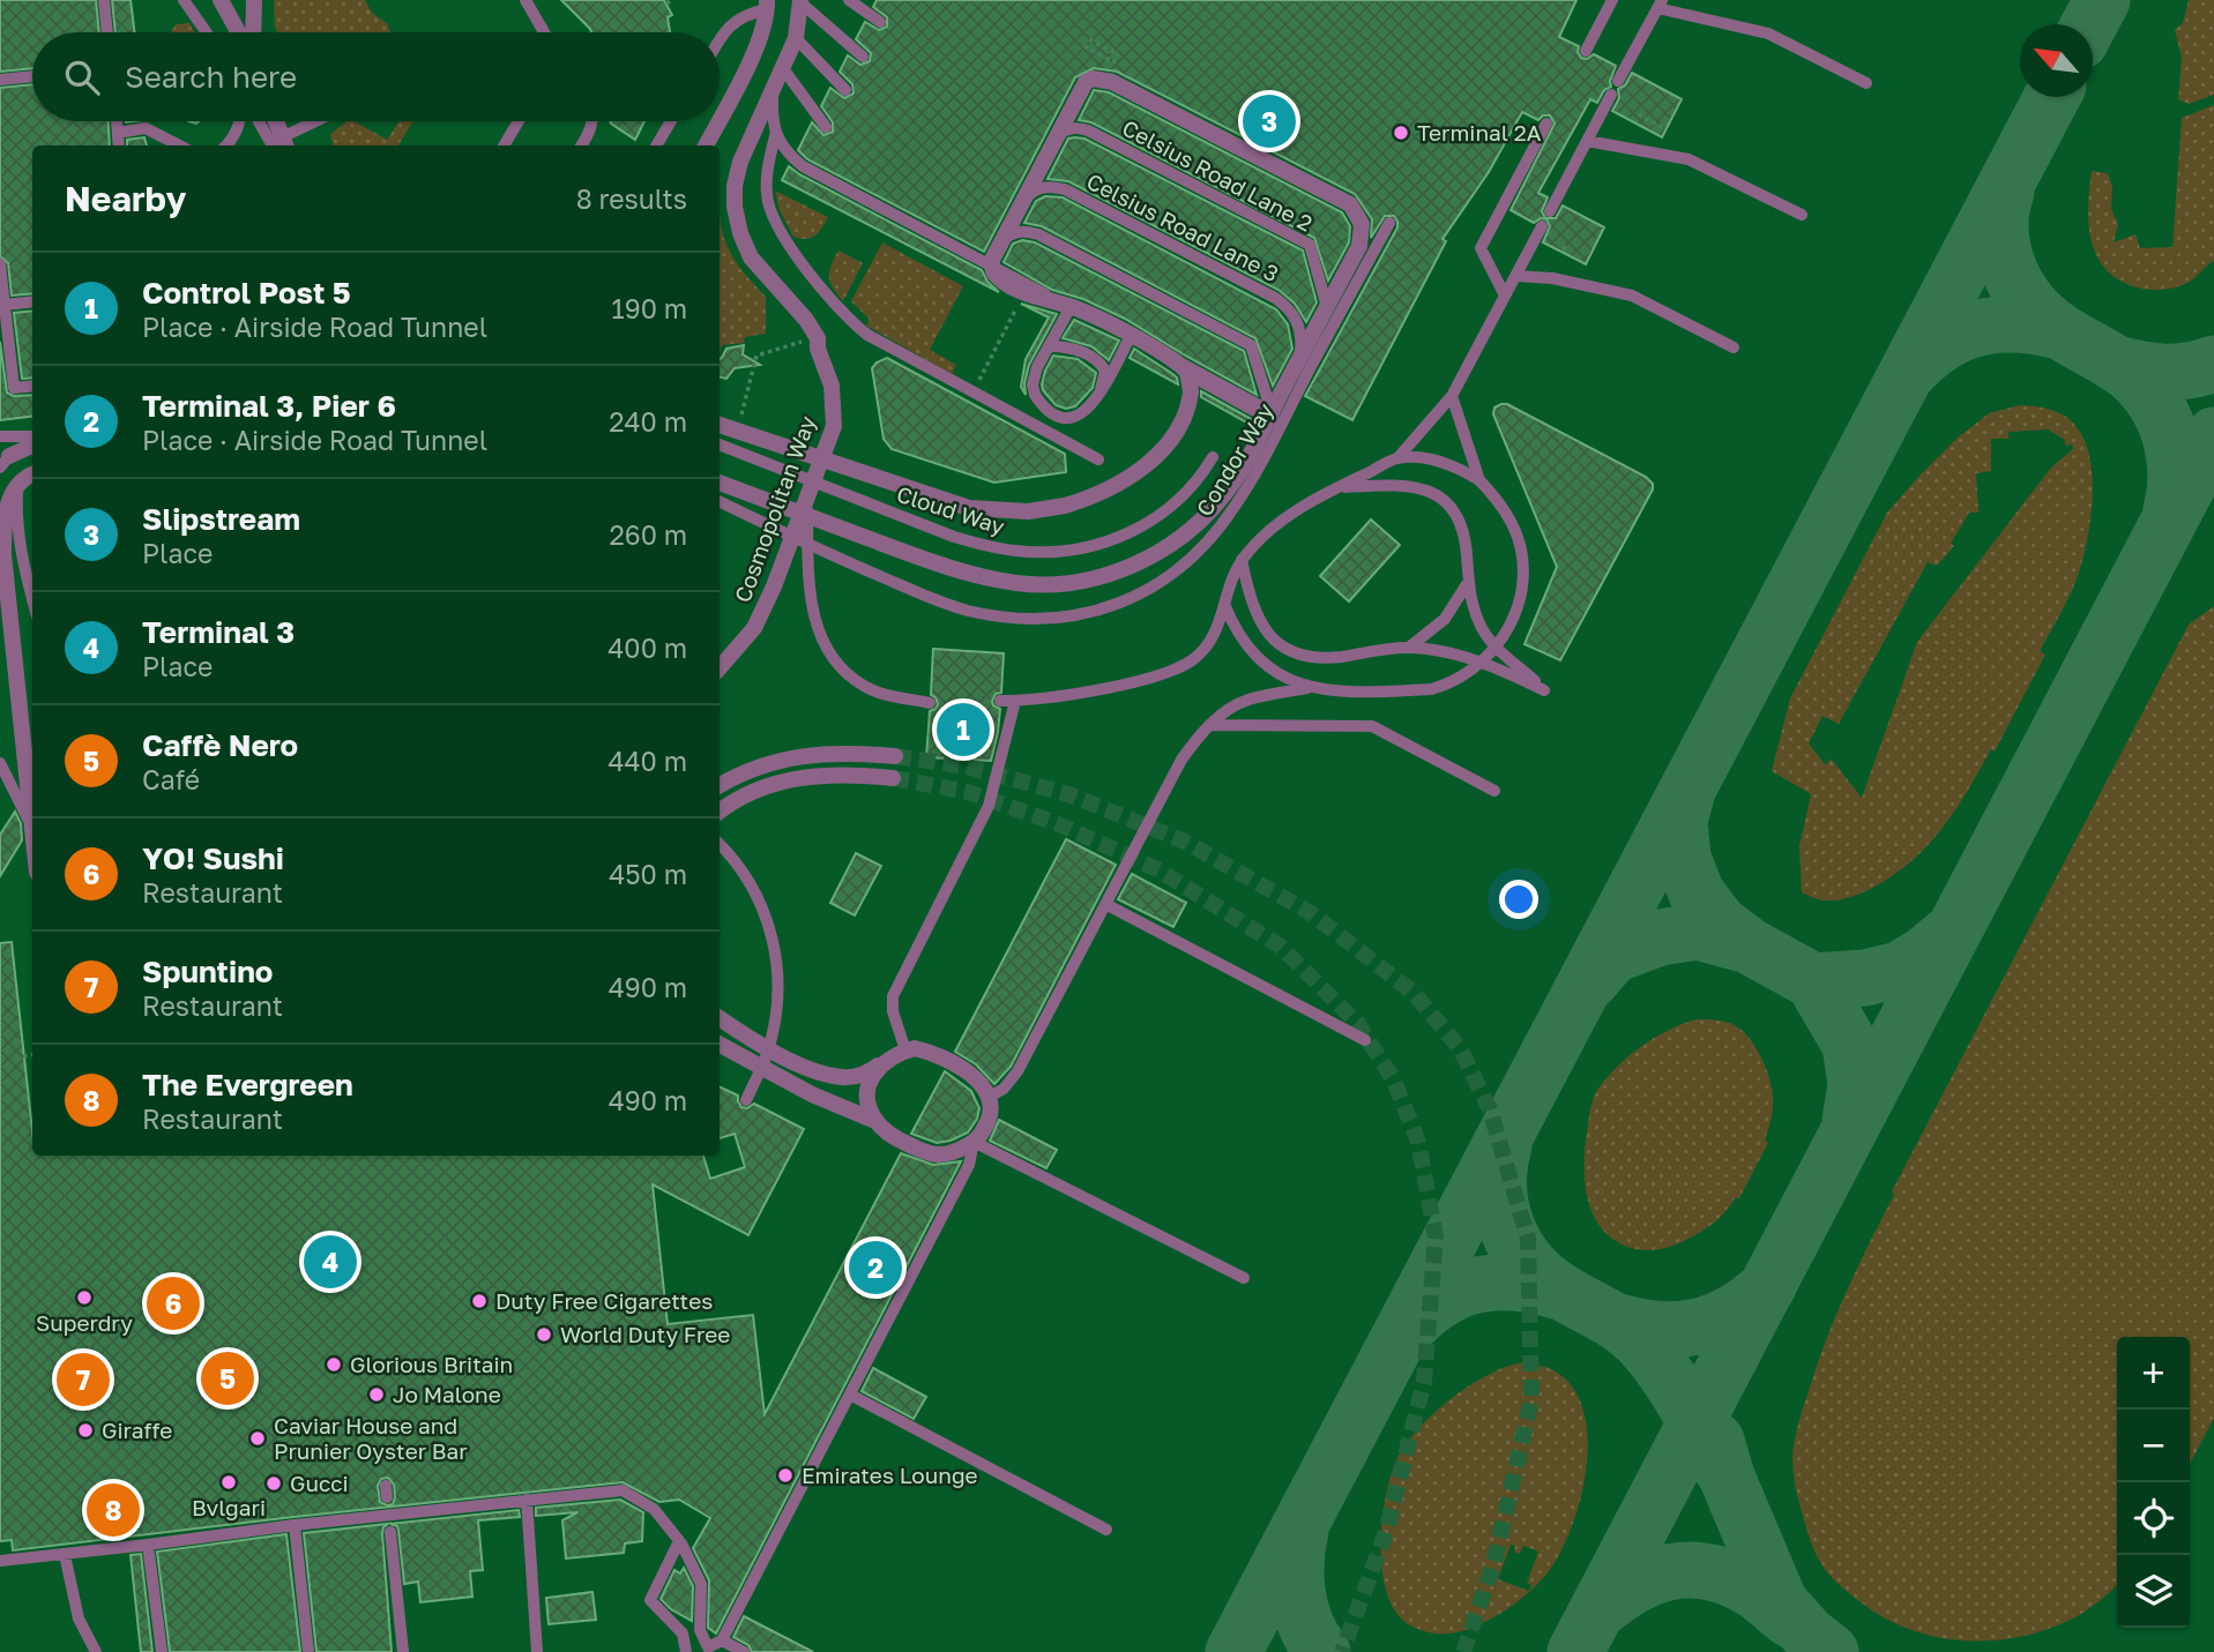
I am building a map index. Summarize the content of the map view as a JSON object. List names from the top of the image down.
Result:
{
  "streets": {
    "street": ["Cosmopolitan Way"],
    "lane": [
      "Celsius Road Lane 2",
      "Celsius Road Lane 3",
      "Condor Way",
      "Cloud Way"
    ]
  },
  "places": [
    "Terminal 2A",
    "Superdry",
    "Duty Free Cigarettes",
    "World Duty Free",
    "Glorious Britain",
    "Jo Malone",
    "Giraffe",
    "Caviar House and Prunier Oyster Bar",
    "Emirates Lounge",
    "Bvlgari",
    "Gucci"
  ],
  "north": "top left",
  "page": {
    "search": "Search here",
    "pins": [
      "3",
      "1",
      "4",
      "2",
      "6",
      "5",
      "7",
      "8"
    ],
    "heading": ["Nearby", "8 results"],
    "list": [
      {
        "mark": "1",
        "name": "Control Post 5",
        "note": "Place · Airside Road Tunnel",
        "value": "190 m"
      },
      {
        "mark": "2",
        "name": "Terminal 3, Pier 6",
        "note": "Place · Airside Road Tunnel",
        "value": "240 m"
      },
      {
        "mark": "3",
        "name": "Slipstream",
        "note": "Place",
        "value": "260 m"
      },
      {
        "mark": "4",
        "name": "Terminal 3",
        "note": "Place",
        "value": "400 m"
      },
      {
        "mark": "5",
        "name": "Caffè Nero",
        "note": "Café",
        "value": "440 m"
      },
      {
        "mark": "6",
        "name": "YO! Sushi",
        "note": "Restaurant",
        "value": "450 m"
      },
      {
        "mark": "7",
        "name": "Spuntino",
        "note": "Restaurant",
        "value": "490 m"
      },
      {
        "mark": "8",
        "name": "The Evergreen",
        "note": "Restaurant",
        "value": "490 m"
      }
    ],
    "map_buttons": ["+", "−"]
  }
}
